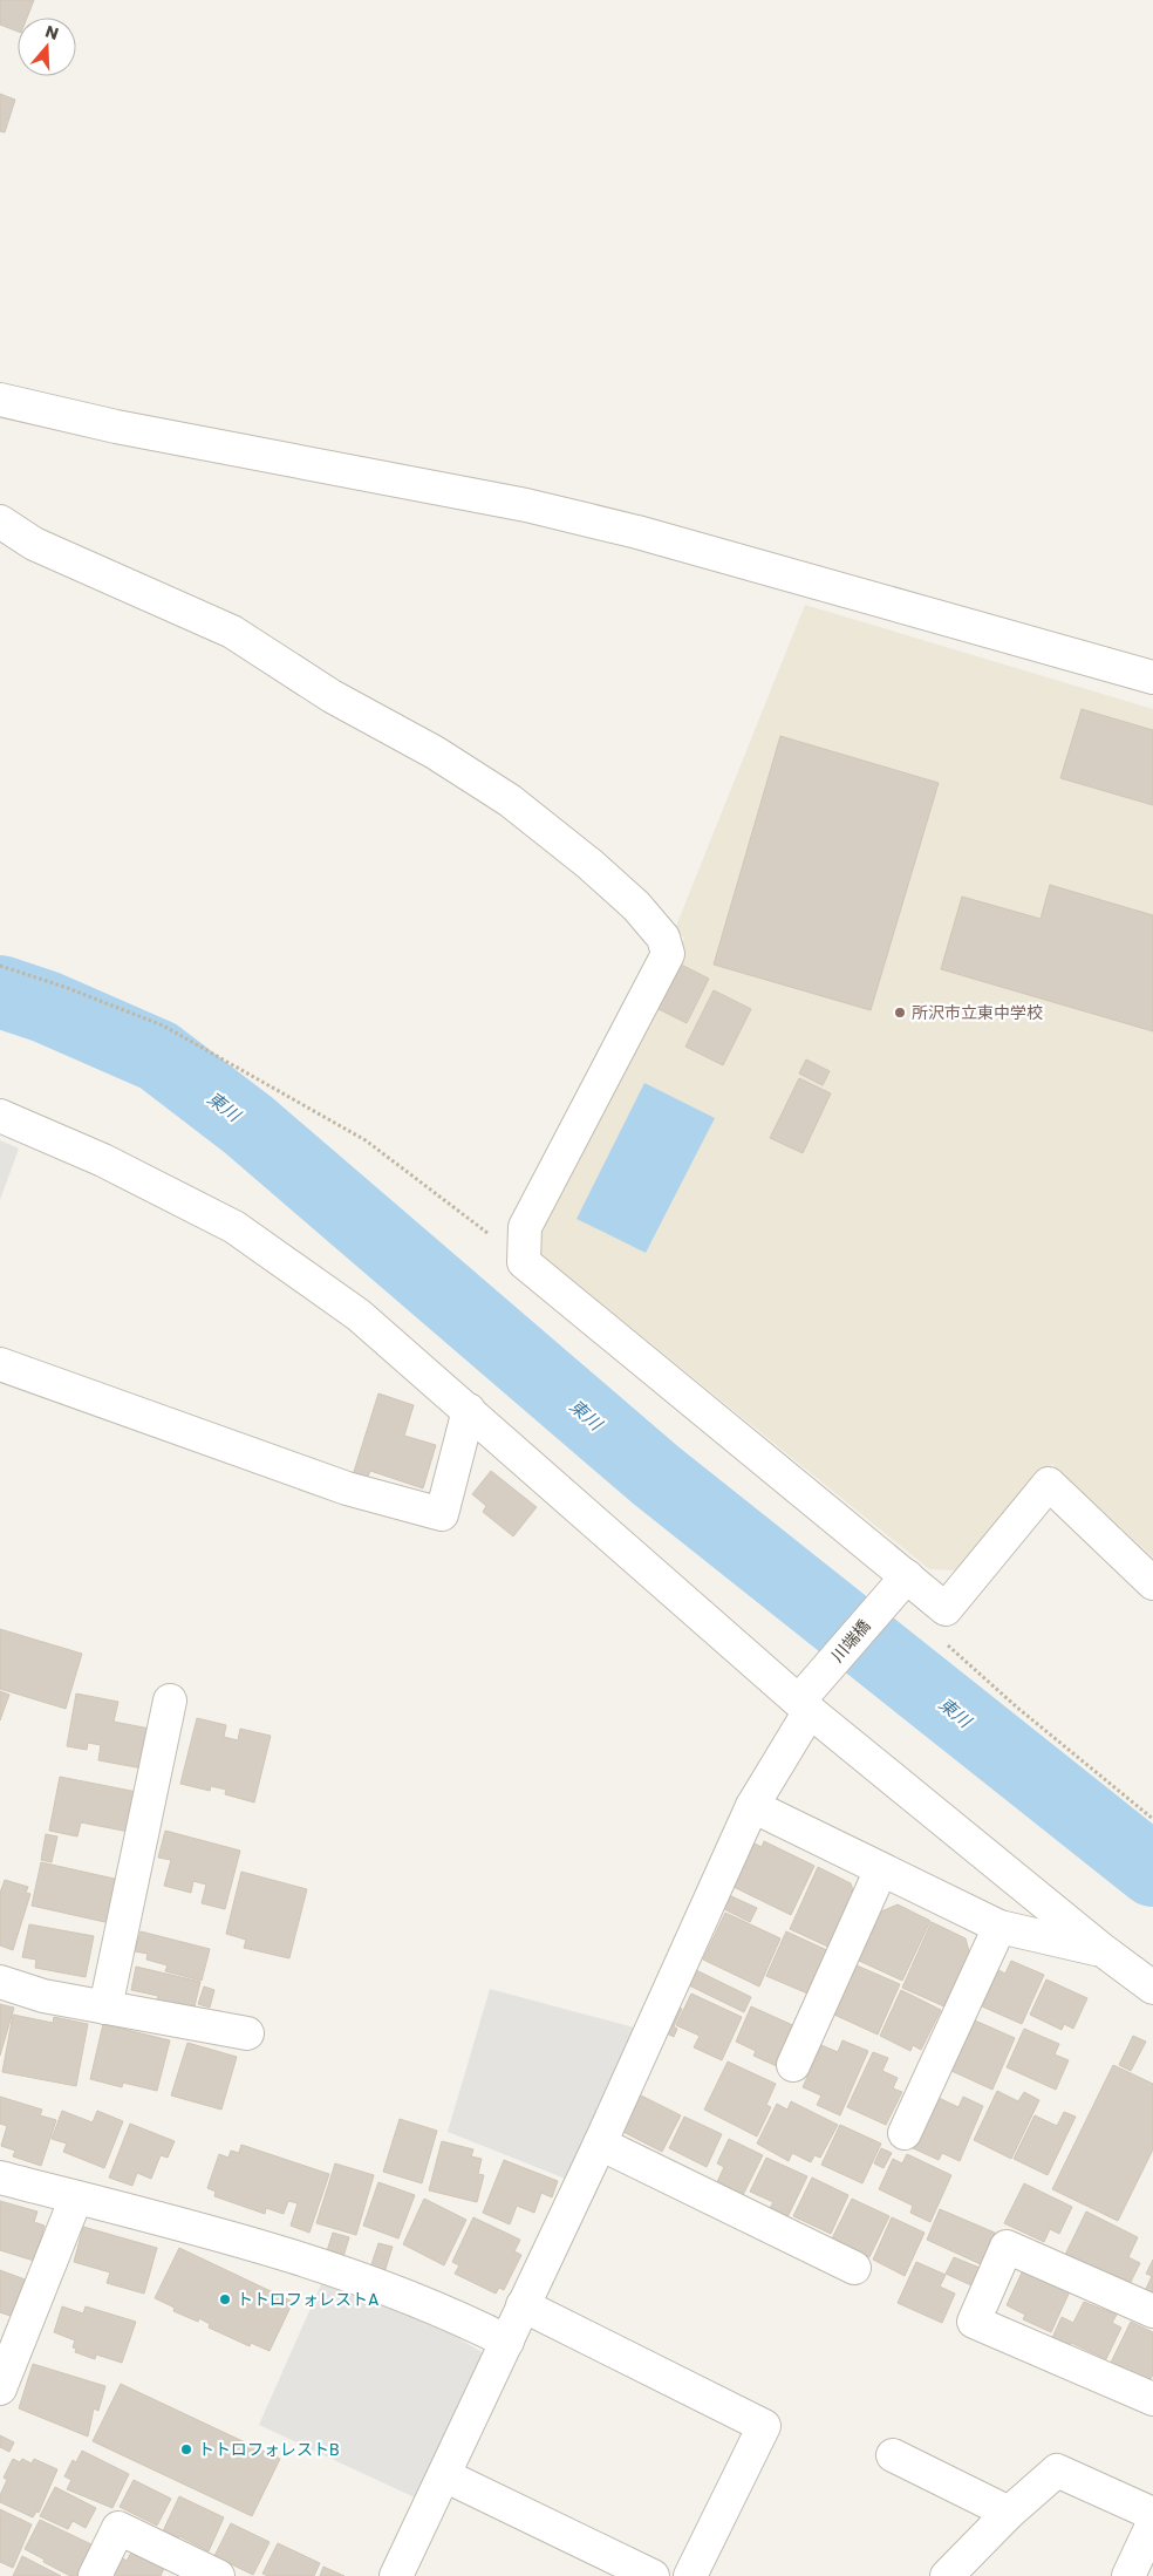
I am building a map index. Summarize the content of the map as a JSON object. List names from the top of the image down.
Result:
{
  "streets": {
    "street": ["川端橋"]
  },
  "water": ["東川"],
  "places": ["所沢市立東中学校", "トトロフォレストA", "トトロフォレストB"],
  "north": "top"
}
